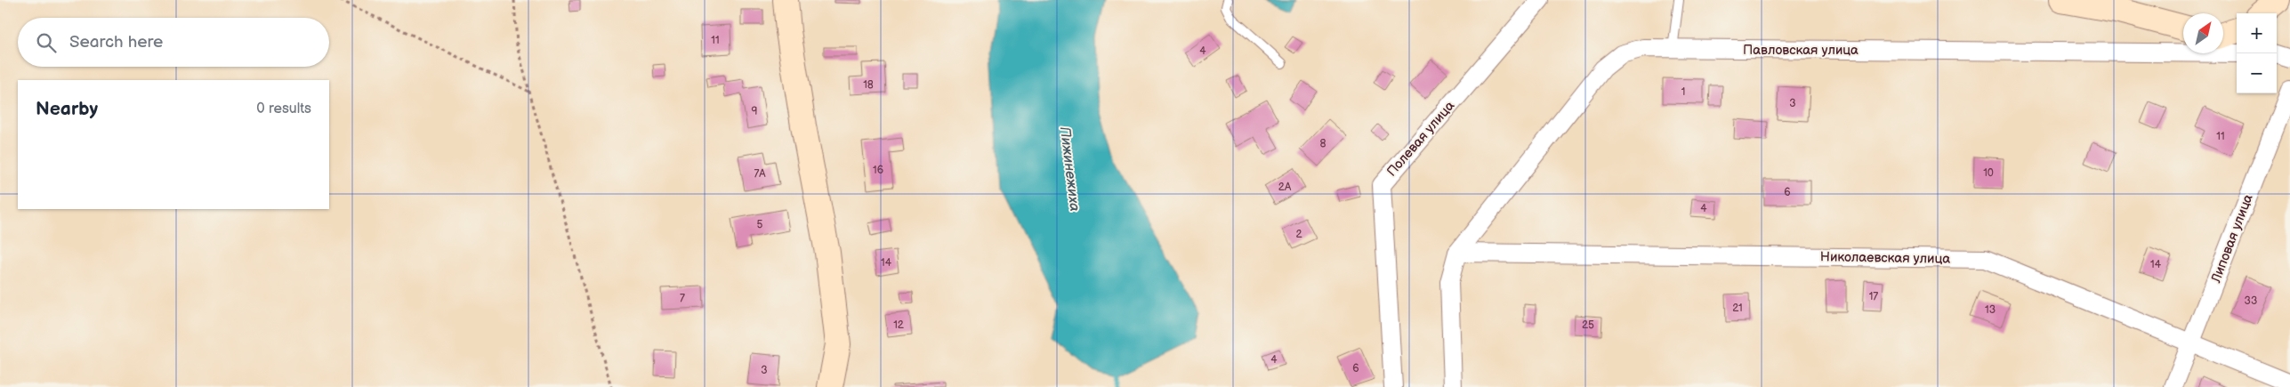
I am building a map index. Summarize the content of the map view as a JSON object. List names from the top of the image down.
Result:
{
  "streets": {
    "street": [
      "Павловская улица",
      "Полевая улица",
      "Липовая улица",
      "Николаевская улица"
    ]
  },
  "crossings": [
    ["Павловская улица", "Николаевская улица"],
    ["Липовая улица", "Николаевская улица"]
  ],
  "water": ["Пижинежиха"],
  "house_numbers": [
    "11",
    "4",
    "18",
    "1",
    "3",
    "9",
    "11",
    "8",
    "16",
    "10",
    "7А",
    "2А",
    "6",
    "4",
    "5",
    "2",
    "14",
    "14",
    "17",
    "7",
    "33",
    "21",
    "13",
    "12",
    "25",
    "4",
    "6",
    "3"
  ],
  "north": "top right",
  "page": {
    "map_buttons": ["+", "−"],
    "search": "Search here",
    "heading": ["Nearby", "0 results"]
  }
}
